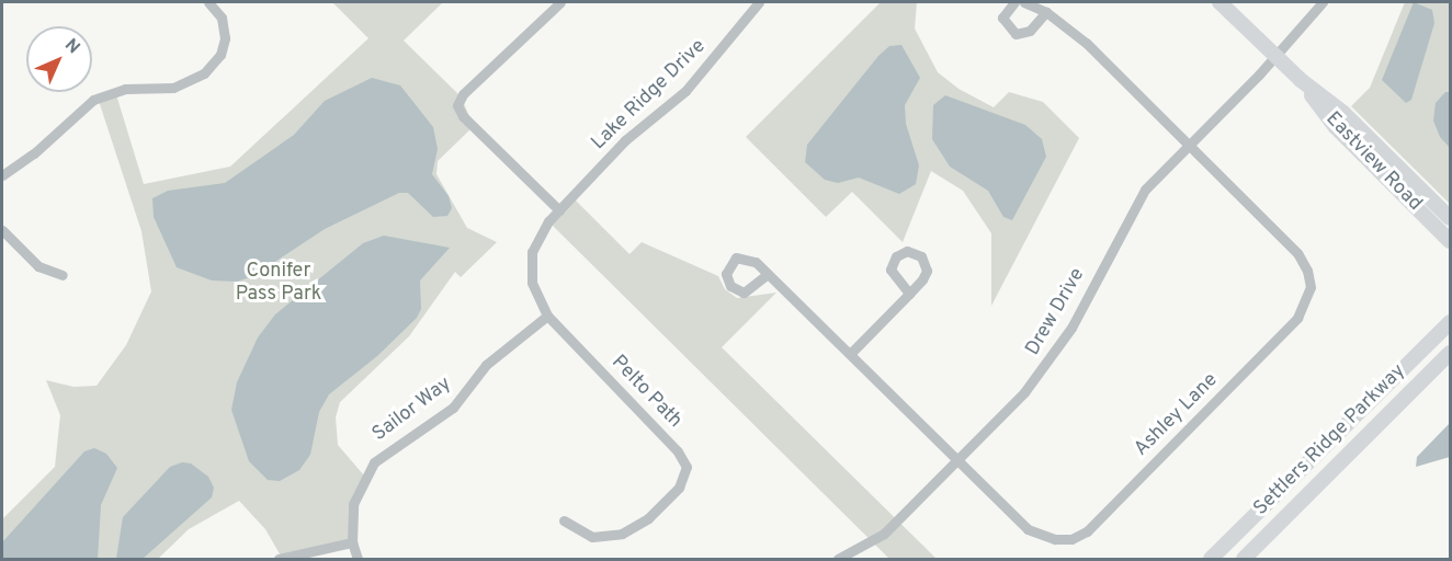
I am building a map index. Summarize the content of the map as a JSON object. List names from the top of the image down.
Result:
{
  "streets": {
    "street": [
      "Lake Ridge Drive",
      "Eastview Road",
      "Drew Drive",
      "Pelto Path",
      "Sailor Way",
      "Ashley Lane",
      "Settlers Ridge Parkway"
    ]
  },
  "crossings": [
    ["Lake Ridge Drive", "Pelto Path"],
    ["Eastview Road", "Drew Drive"],
    ["Drew Drive", "Ashley Lane"],
    ["Pelto Path", "Sailor Way"]
  ],
  "parks": ["Conifer Pass Park"],
  "north": "top right"
}
